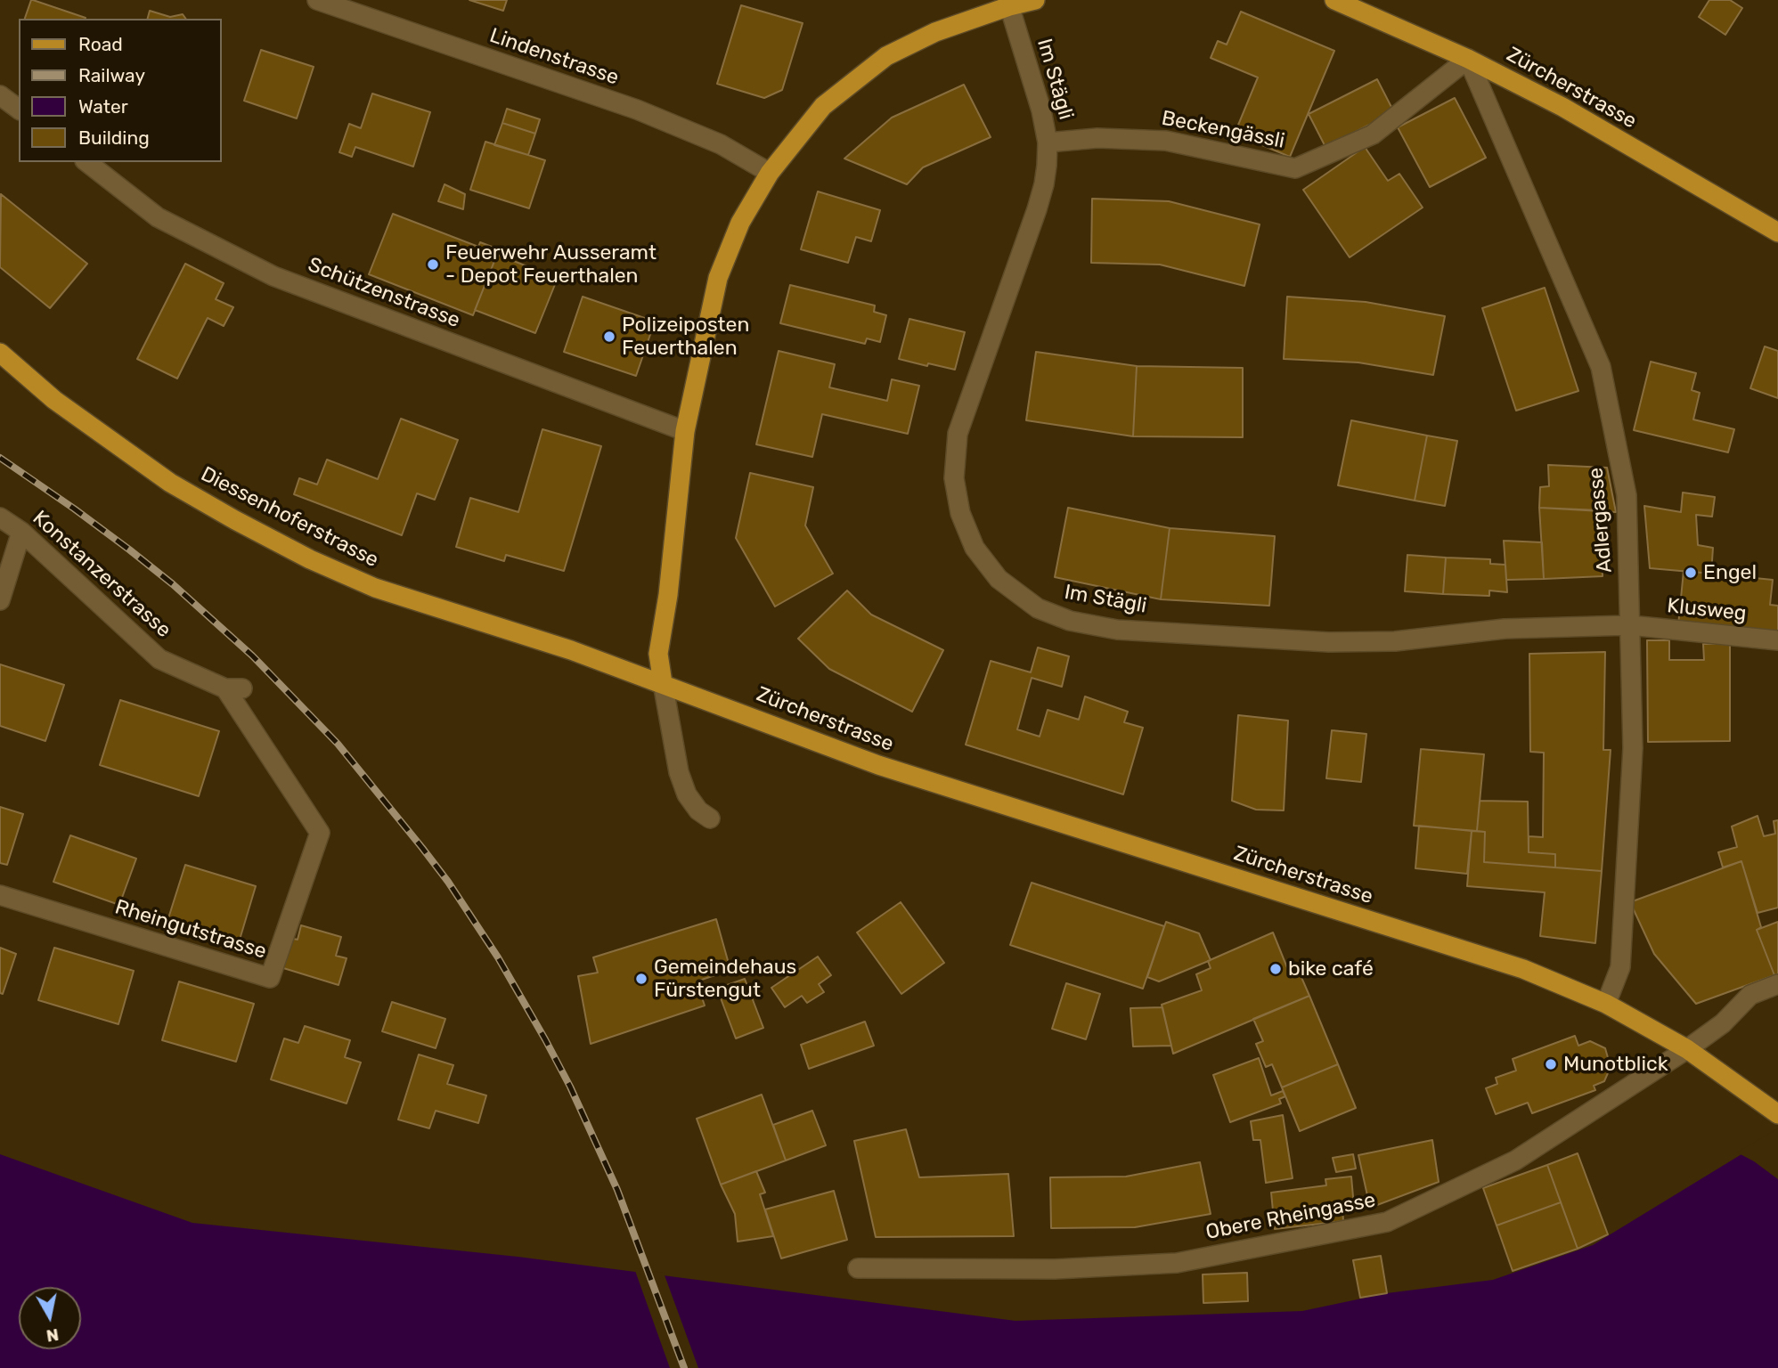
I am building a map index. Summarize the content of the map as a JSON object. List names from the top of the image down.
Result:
{
  "streets": {
    "main road": ["Zürcherstrasse", "Diessenhoferstrasse"],
    "street": [
      "Lindenstrasse",
      "Im Stägli",
      "Beckengässli",
      "Schützenstrasse",
      "Adlergasse",
      "Konstanzerstrasse",
      "Klusweg",
      "Rheingutstrasse",
      "Obere Rheingasse"
    ]
  },
  "crossings": [
    ["Im Stägli", "Beckengässli"],
    ["Im Stägli", "Adlergasse"],
    ["Im Stägli", "Klusweg"],
    ["Zürcherstrasse", "Beckengässli"],
    ["Zürcherstrasse", "Diessenhoferstrasse"],
    ["Zürcherstrasse", "Adlergasse"],
    ["Zürcherstrasse", "Obere Rheingasse"],
    ["Beckengässli", "Adlergasse"],
    ["Adlergasse", "Klusweg"],
    ["Konstanzerstrasse", "Rheingutstrasse"]
  ],
  "places": [
    "Feuerwehr Ausseramt - Depot Feuerthalen",
    "Polizeiposten Feuerthalen",
    "Engel",
    "bike café",
    "Gemeindehaus Fürstengut",
    "Munotblick"
  ],
  "legend": [
    "Road",
    "Railway",
    "Water",
    "Building"
  ],
  "north": "bottom"
}
